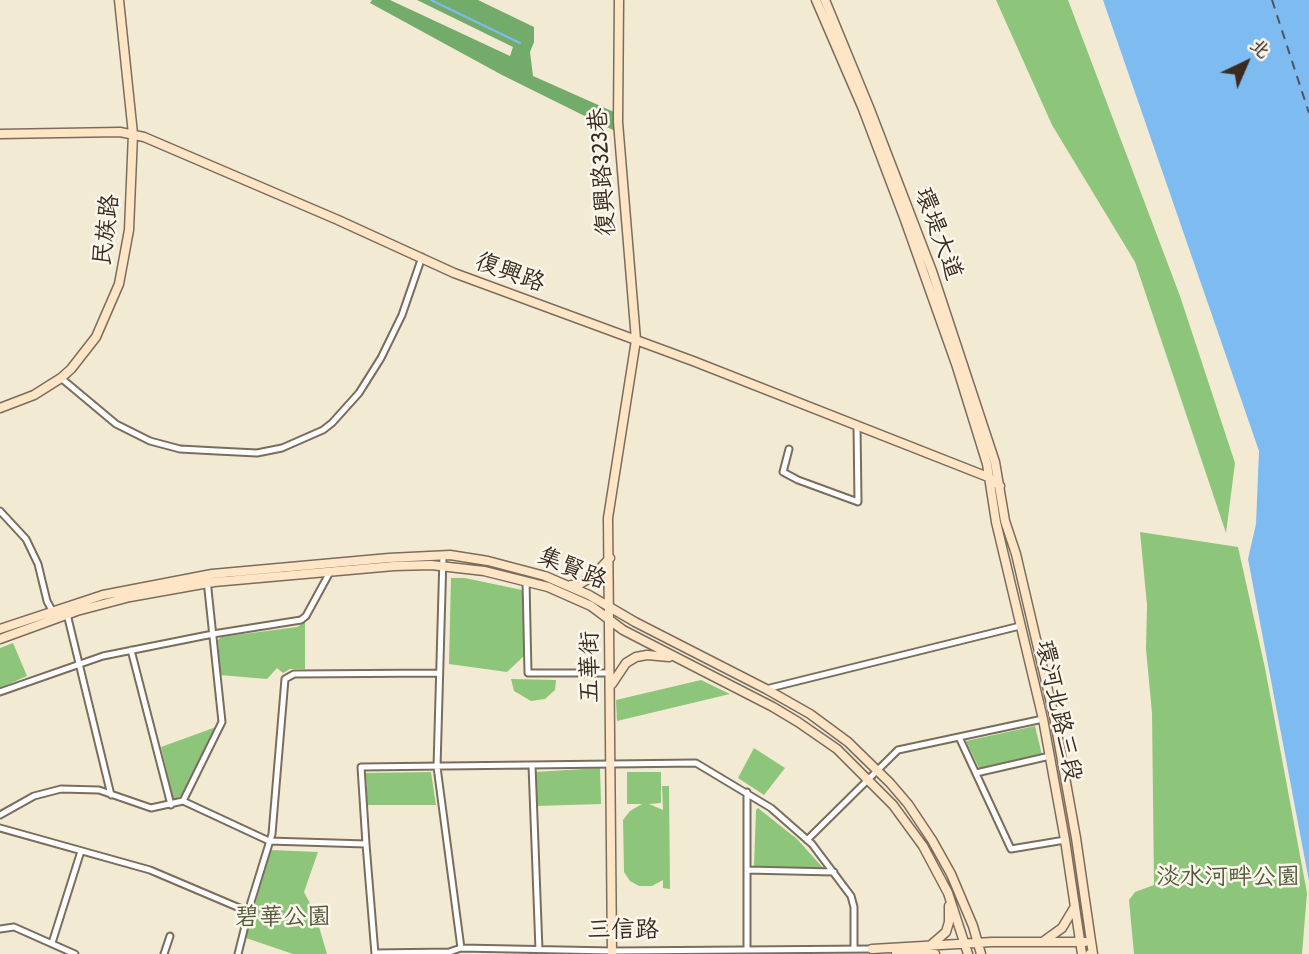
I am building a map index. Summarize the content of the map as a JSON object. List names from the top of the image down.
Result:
{
  "streets": {
    "street": [
      "復興路323巷",
      "民族路",
      "環堤大道",
      "復興路",
      "集賢路",
      "五華街",
      "環河北路三段",
      "三信路"
    ]
  },
  "crossings": [
    ["復興路323巷", "復興路"],
    ["復興路323巷", "五華街"],
    ["民族路", "復興路"],
    ["環堤大道", "復興路"],
    ["環堤大道", "環河北路三段"],
    ["復興路", "五華街"],
    ["復興路", "環河北路三段"],
    ["集賢路", "五華街"],
    ["集賢路", "三信路"],
    ["五華街", "三信路"]
  ],
  "parks": ["淡水河畔公園", "碧華公園"],
  "north": "top right"
}
